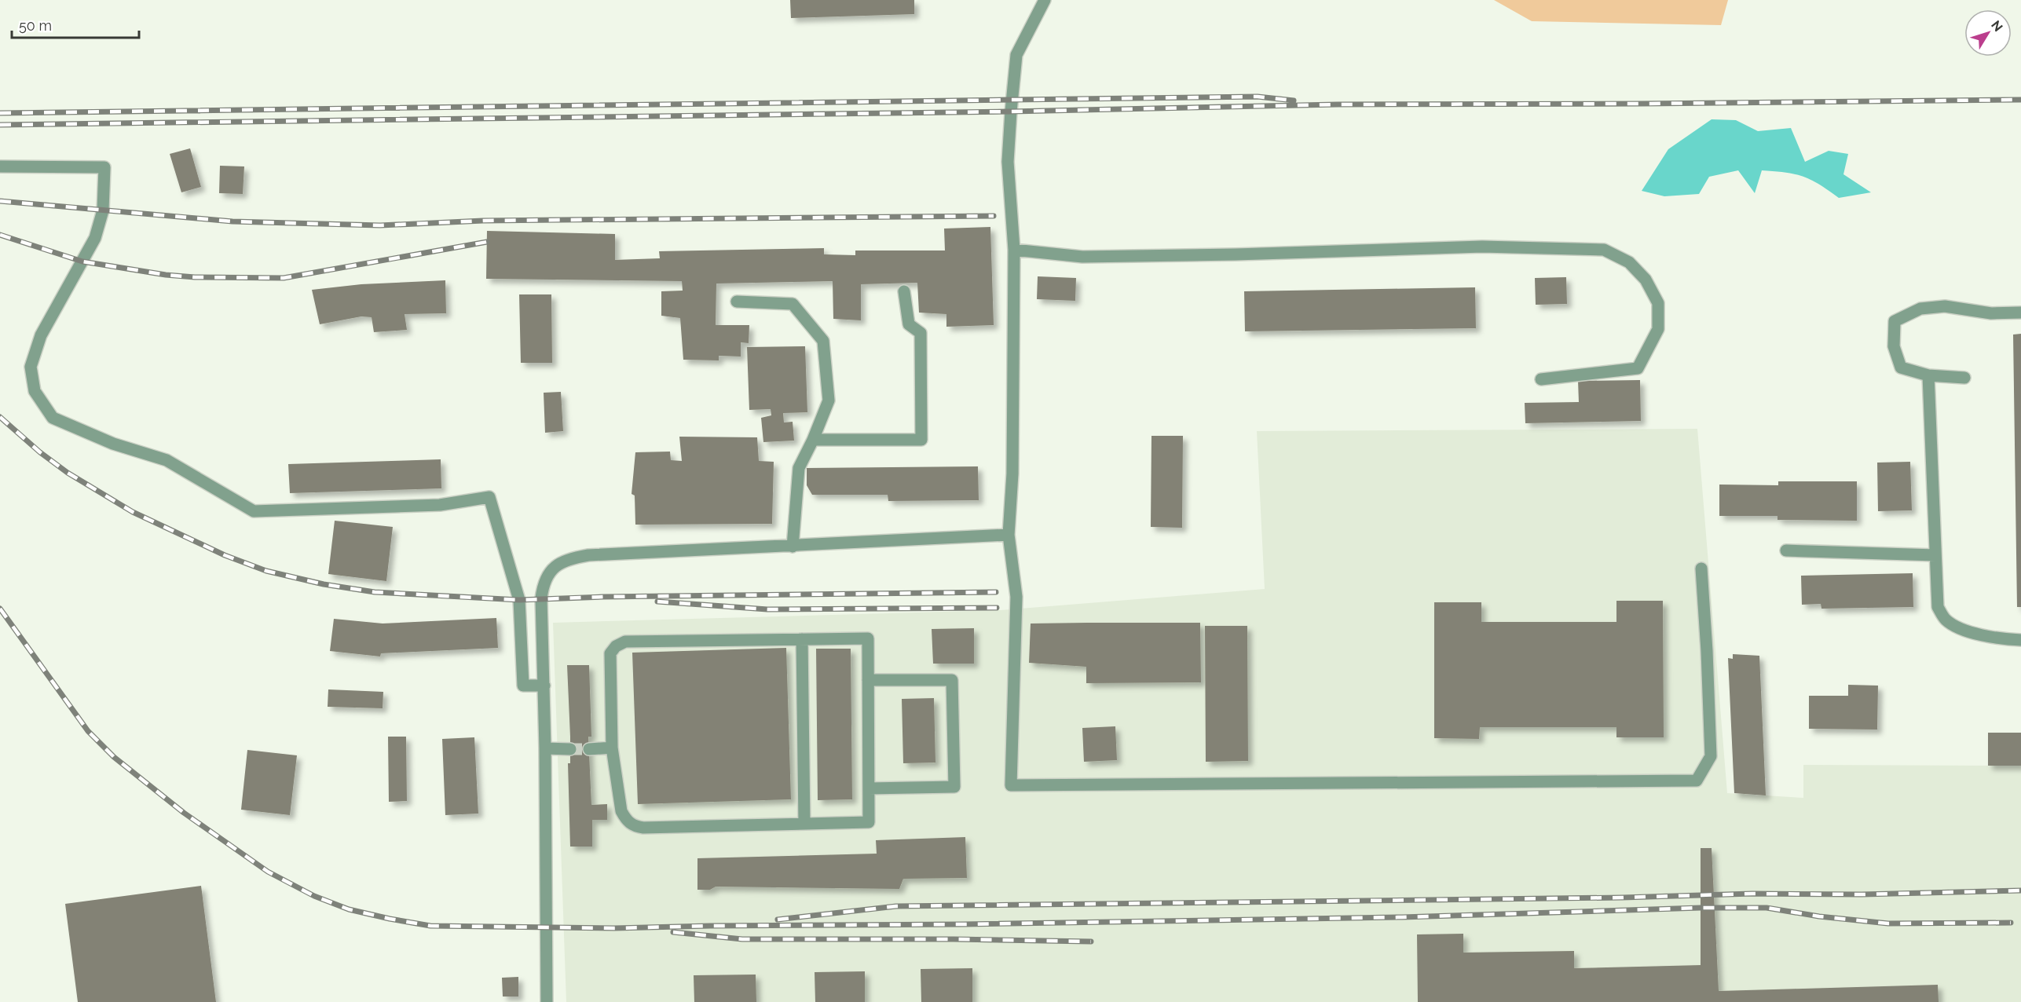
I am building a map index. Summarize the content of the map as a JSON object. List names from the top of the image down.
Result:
{
  "scale_bar": "50 m",
  "north": "top right"
}
